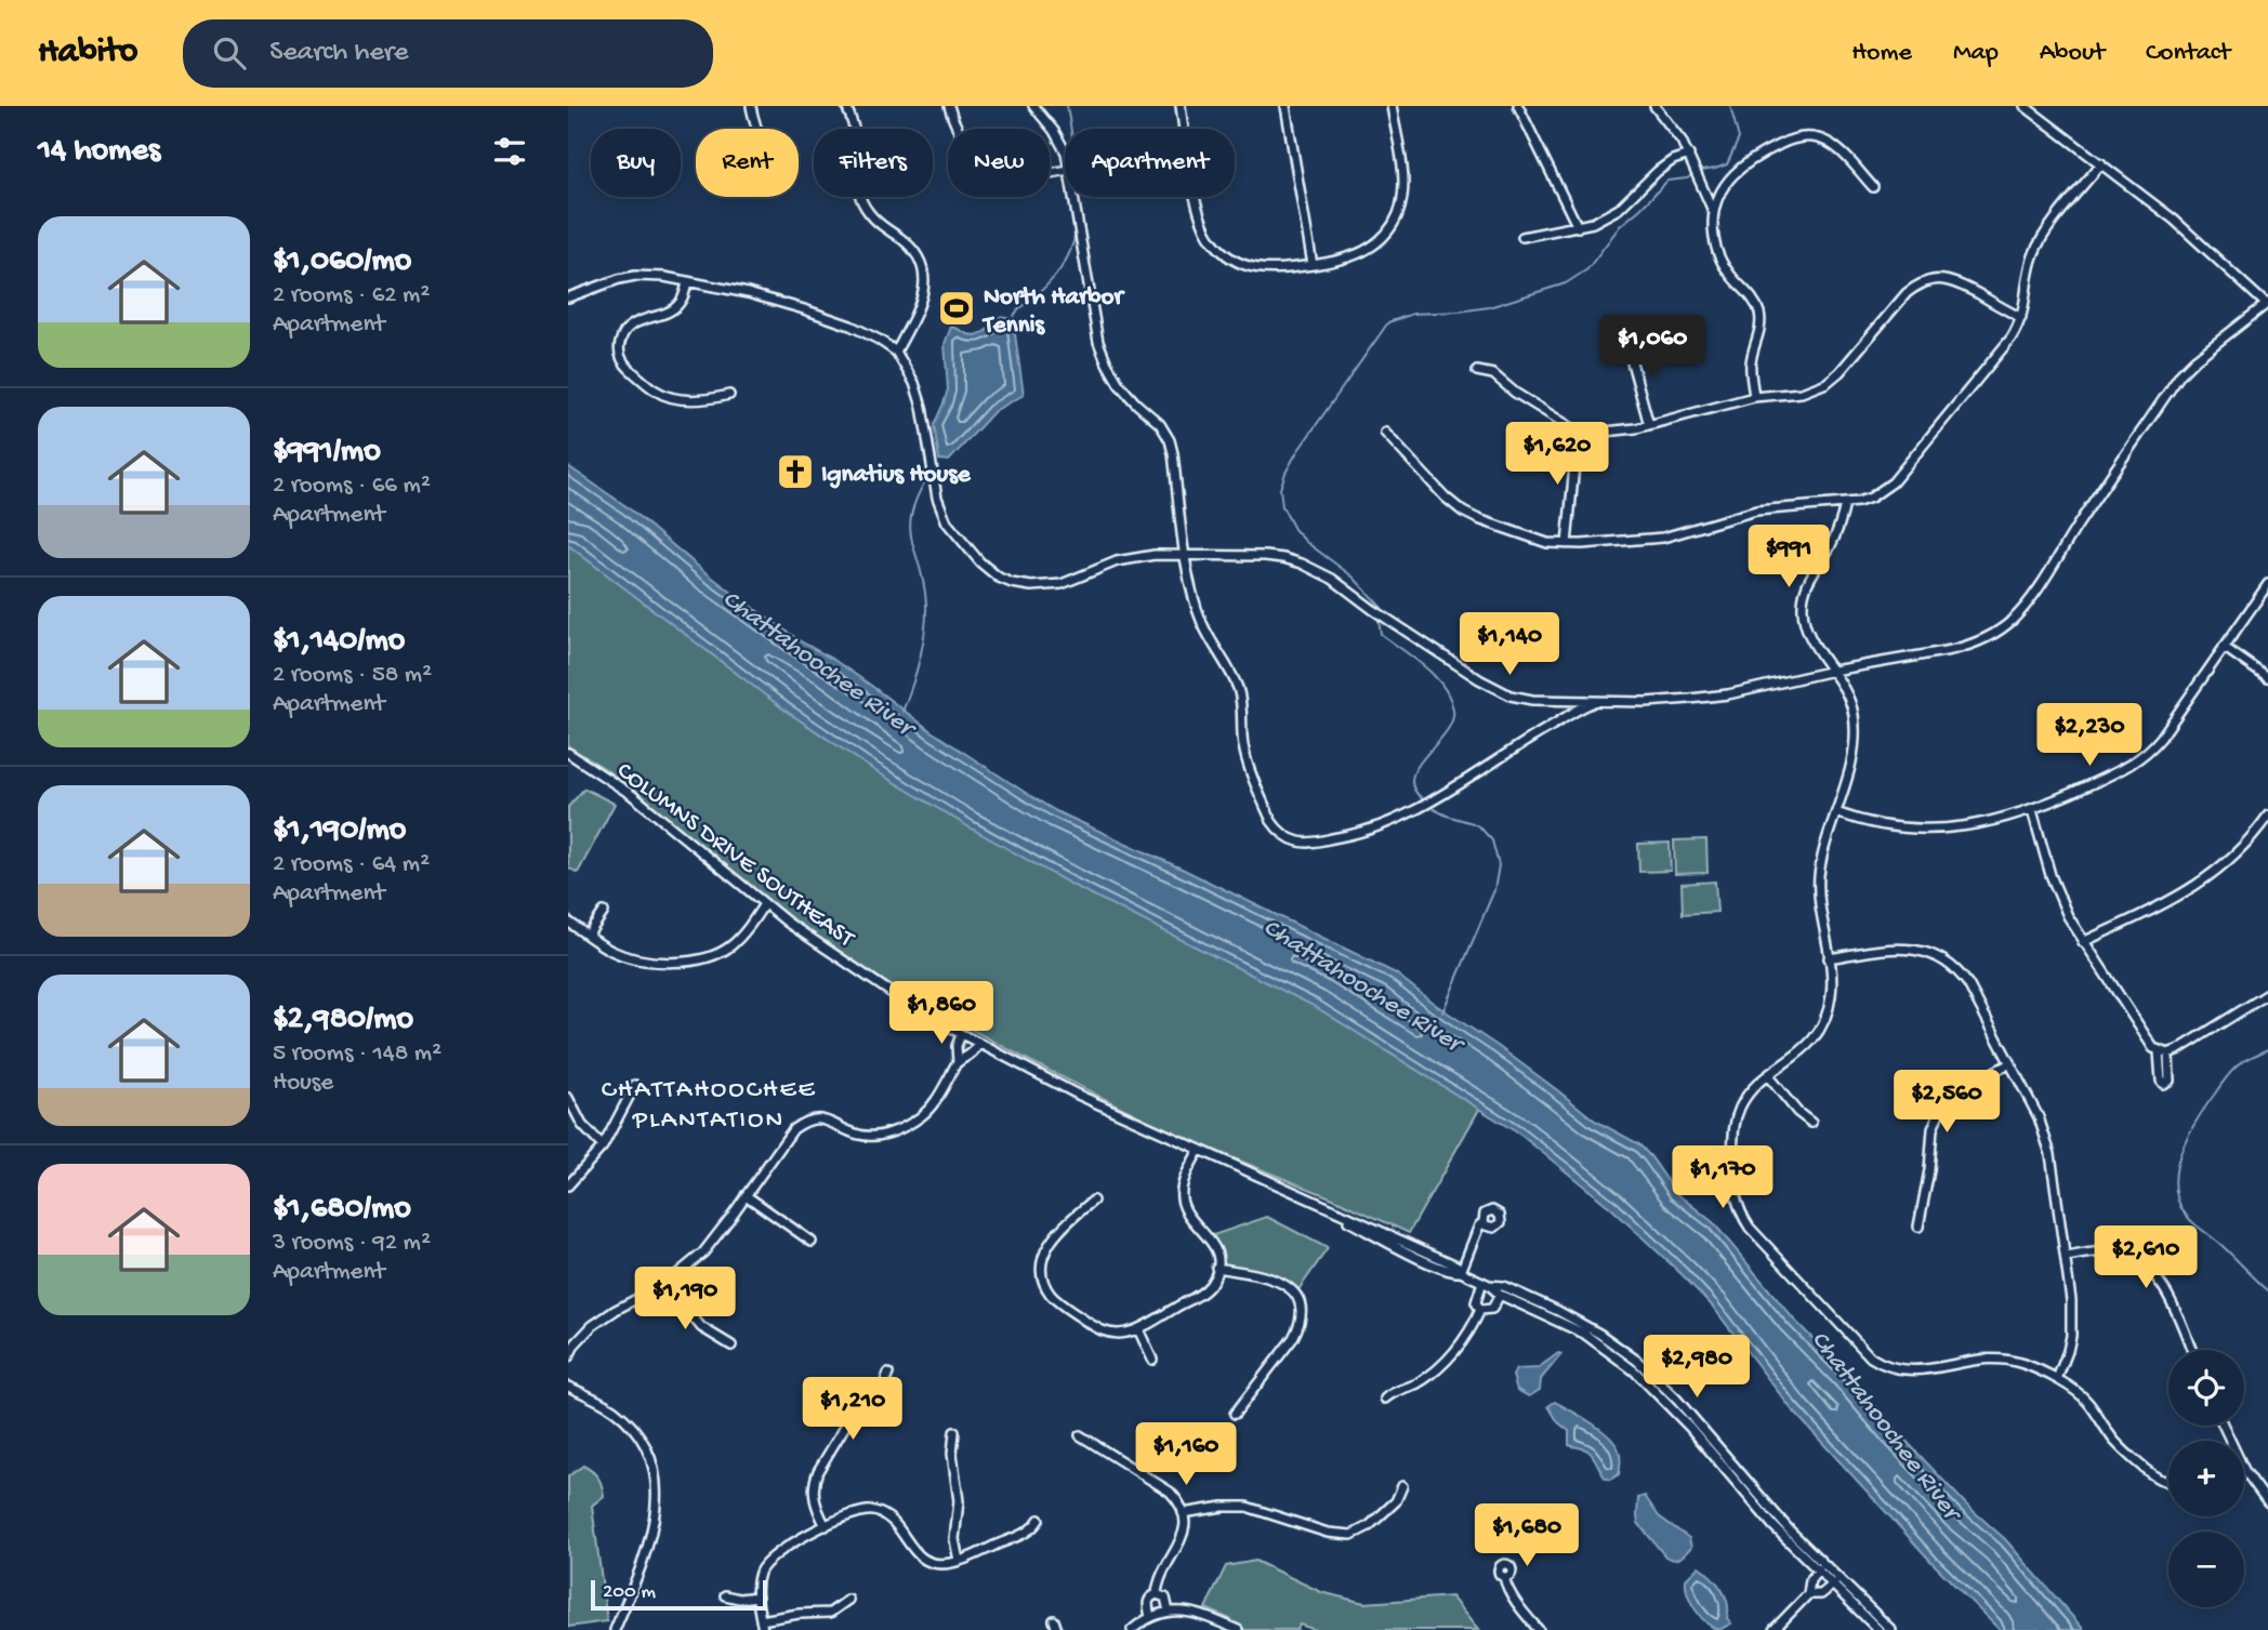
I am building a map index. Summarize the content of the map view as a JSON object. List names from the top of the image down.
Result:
{
  "streets": {
    "street": ["COLUMNS DRIVE SOUTHEAST"]
  },
  "districts": ["CHATTAHOOCHEE PLANTATION"],
  "water": ["Chattahoochee River"],
  "places": {
    "sports": ["North Harbor Tennis"],
    "church": ["Ignatius House"]
  },
  "scale_bar": "200 m",
  "page": {
    "header": "Habito",
    "search": "Search here",
    "nav": [
      "Home",
      "Map",
      "About",
      "Contact"
    ],
    "heading": "14 homes",
    "chip": [
      "Buy",
      "Rent",
      "Filters",
      "New",
      "Apartment"
    ],
    "list": [
      {
        "name": "$1,060/mo",
        "note": "2 rooms · 62 m² · Apartment"
      },
      {
        "name": "$991/mo",
        "note": "2 rooms · 66 m² · Apartment"
      },
      {
        "name": "$1,140/mo",
        "note": "2 rooms · 58 m² · Apartment"
      },
      {
        "name": "$1,190/mo",
        "note": "2 rooms · 64 m² · Apartment"
      },
      {
        "name": "$2,980/mo",
        "note": "5 rooms · 148 m² · House"
      },
      {
        "name": "$1,680/mo",
        "note": "3 rooms · 92 m² · Apartment"
      }
    ],
    "price": [
      "$1,060",
      "$1,620",
      "$991",
      "$1,140",
      "$2,230",
      "$1,860",
      "$2,560",
      "$1,170",
      "$2,610",
      "$1,190",
      "$2,980",
      "$1,210",
      "$1,160",
      "$1,680"
    ],
    "map_buttons": ["+", "−"],
    "scale": "200 m"
  }
}
